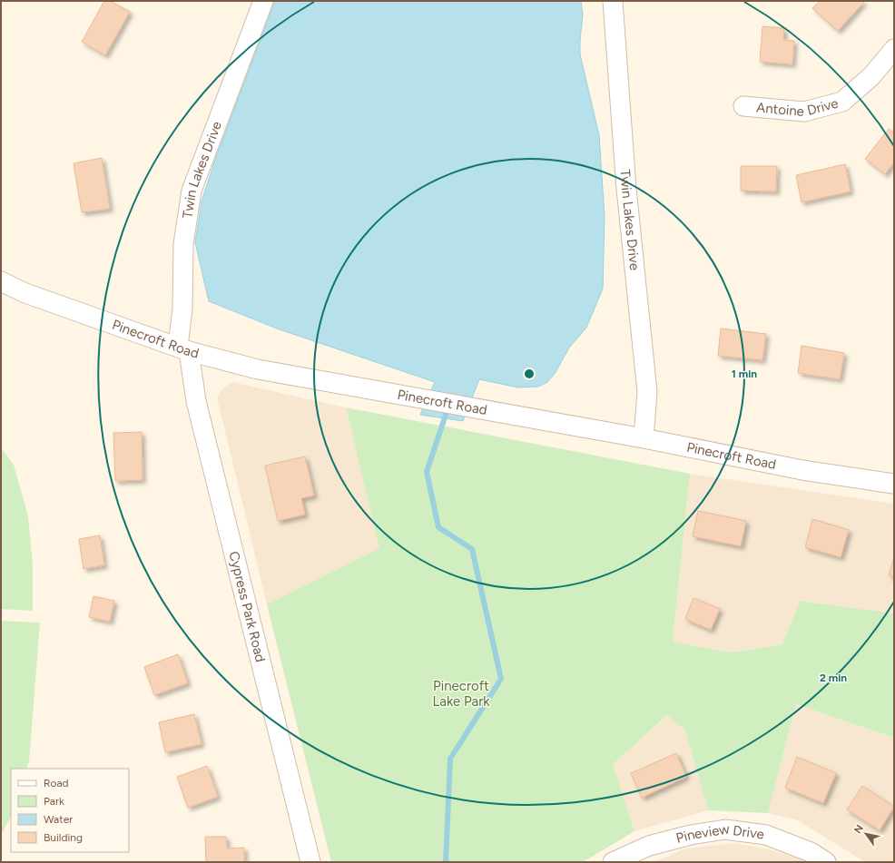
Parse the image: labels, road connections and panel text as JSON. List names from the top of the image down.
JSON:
{
  "streets": {
    "street": [
      "Antoine Drive",
      "Twin Lakes Drive",
      "Pinecroft Road",
      "Cypress Park Road",
      "Pineview Drive"
    ]
  },
  "crossings": [
    ["Twin Lakes Drive", "Pinecroft Road"],
    ["Twin Lakes Drive", "Cypress Park Road"],
    ["Pinecroft Road", "Cypress Park Road"]
  ],
  "parks": ["Pinecroft Lake Park"],
  "legend": [
    "Road",
    "Park",
    "Water",
    "Building"
  ],
  "north": "top left",
  "rings": ["1 min", "2 min"]
}
